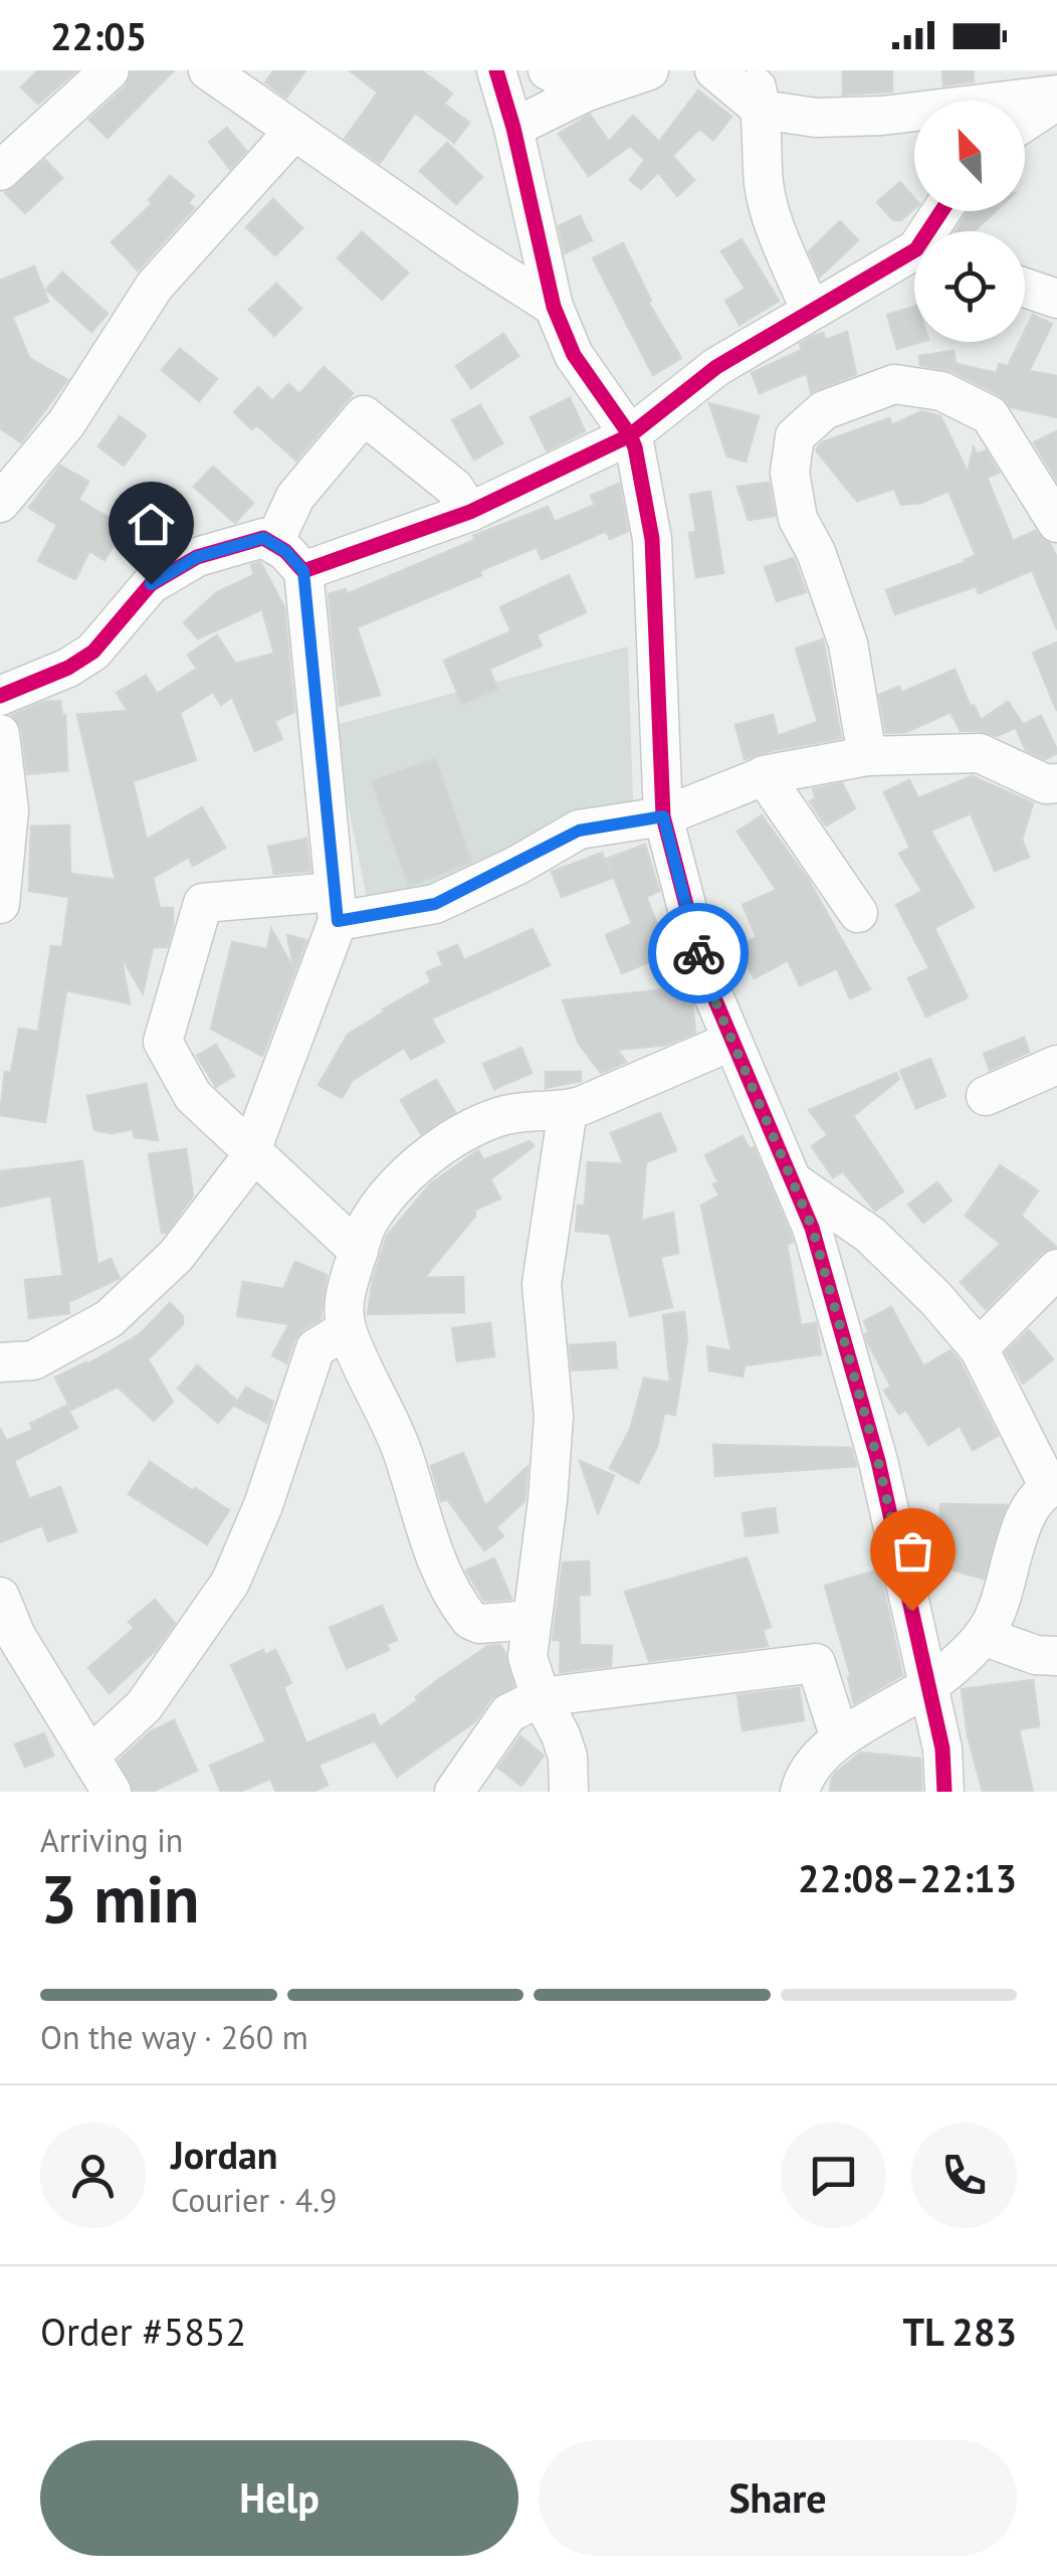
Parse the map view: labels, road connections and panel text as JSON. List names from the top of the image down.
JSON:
{
  "north": "top left",
  "page": {
    "status": "22:05",
    "heading": ["3 min", "Arriving in", "22:08–22:13"],
    "panel": [
      "Jordan",
      "Courier · 4.9",
      "Order #5852",
      "TL 283"
    ],
    "bar": "On the way · 260 m",
    "buttons": ["Help", "Share"]
  }
}
